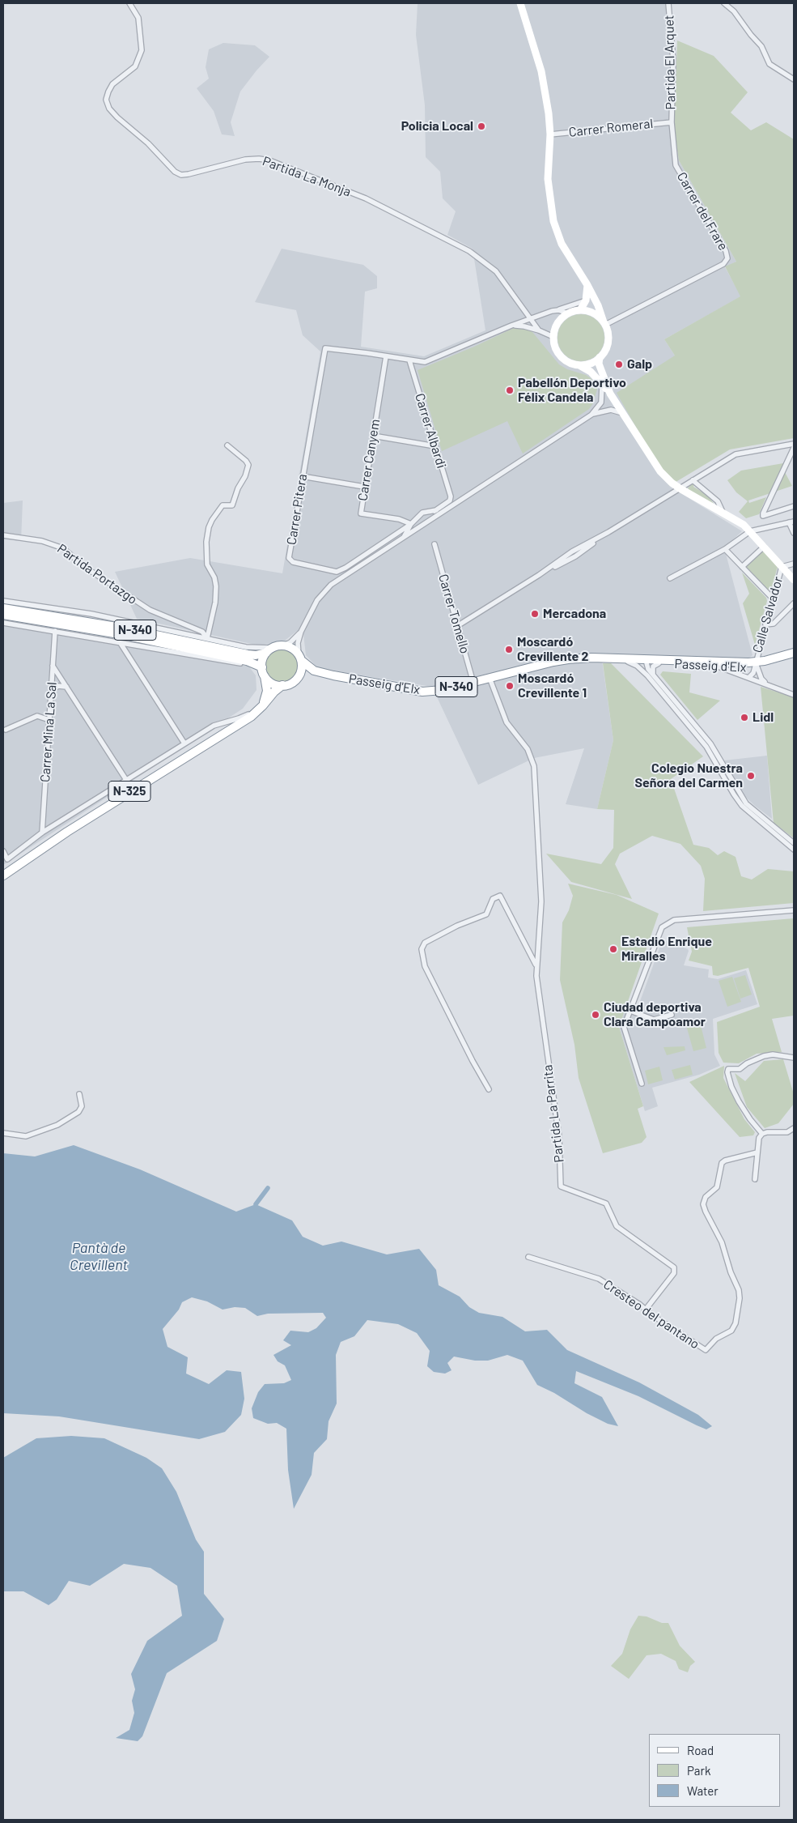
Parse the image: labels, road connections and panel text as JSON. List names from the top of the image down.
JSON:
{
  "streets": {
    "highway": ["N-340", "Passeig d'Elx", "N-325"],
    "street": [
      "Partida El Arquet",
      "Carrer Romeral",
      "Partida La Monja",
      "Carrer del Frare",
      "Carrer Albardi",
      "Carrer Canyem",
      "Carrer Pitera",
      "Partida Portazgo",
      "Carrer Tomello",
      "Calle Salvador",
      "Carrer Mina La Sal",
      "Partida La Parrita",
      "Cresteo del pantano"
    ]
  },
  "crossings": [
    ["Partida El Arquet", "Carrer Romeral"],
    ["Partida El Arquet", "Carrer del Frare"],
    ["Carrer Romeral", "Carrer del Frare"],
    ["Carrer Canyem", "Carrer Pitera"],
    ["Carrer Tomello", "Passeig d'Elx"],
    ["Calle Salvador", "Passeig d'Elx"],
    ["N-340", "Passeig d'Elx"],
    ["N-340", "N-325"],
    ["Passeig d'Elx", "Partida La Parrita"],
    ["Partida La Parrita", "Cresteo del pantano"]
  ],
  "water": ["Pantà de Crevillent"],
  "places": [
    "Policia Local",
    "Galp",
    "Pabellón Deportivo Félix Candela",
    "Mercadona",
    "Moscardó Crevillente 2",
    "Moscardó Crevillente 1",
    "Lidl",
    "Colegio Nuestra Señora del Carmen",
    "Estadio Enrique Miralles",
    "Ciudad deportiva Clara Campoamor"
  ],
  "legend": ["Road", "Park", "Water"]
}
